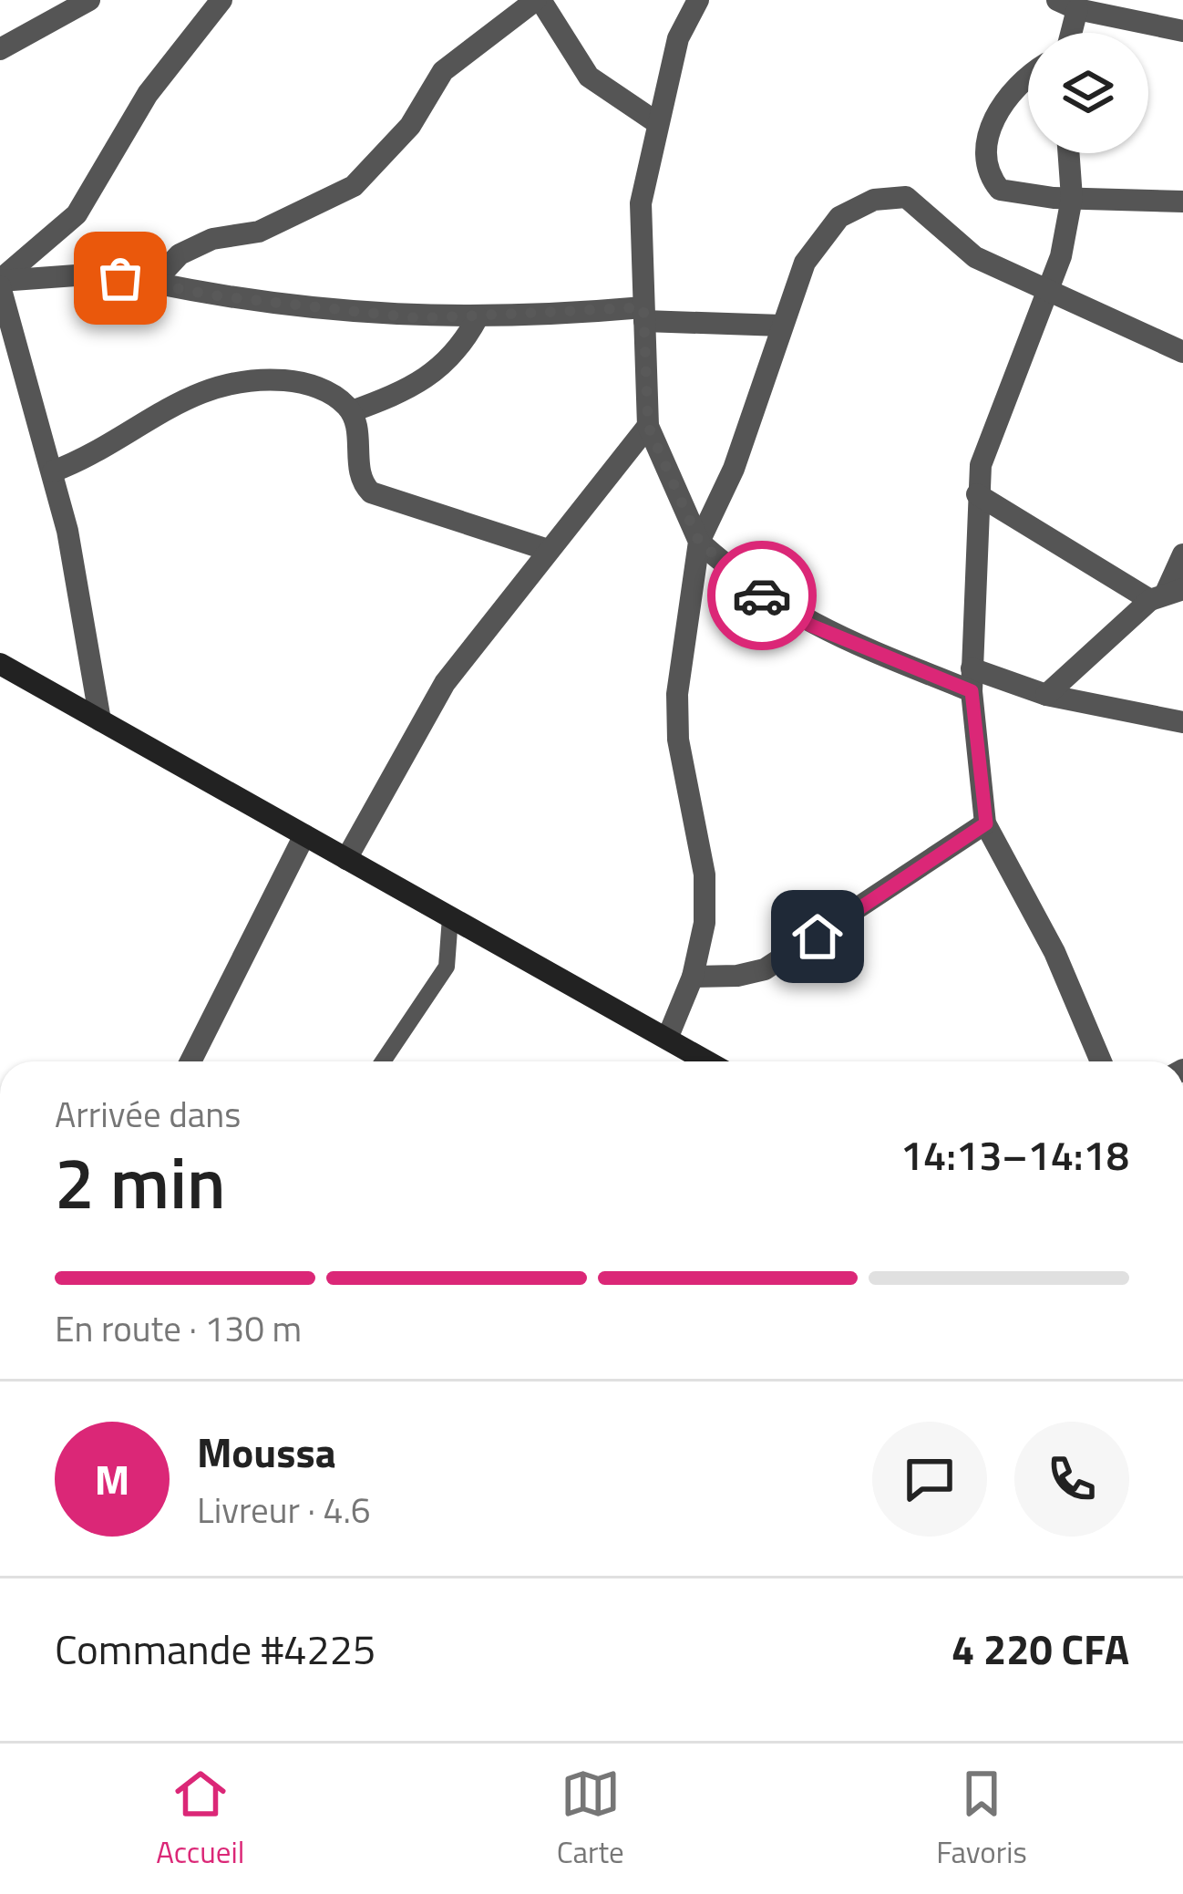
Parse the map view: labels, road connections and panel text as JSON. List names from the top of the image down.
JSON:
{
  "page": {
    "heading": ["2 min", "Arrivée dans", "14:13–14:18"],
    "panel": [
      "Moussa",
      "Livreur · 4.6",
      "Commande #4225",
      "4 220 CFA"
    ],
    "bar": "En route · 130 m",
    "round": "M",
    "tabs": ["Accueil", "Carte", "Favoris"]
  }
}
